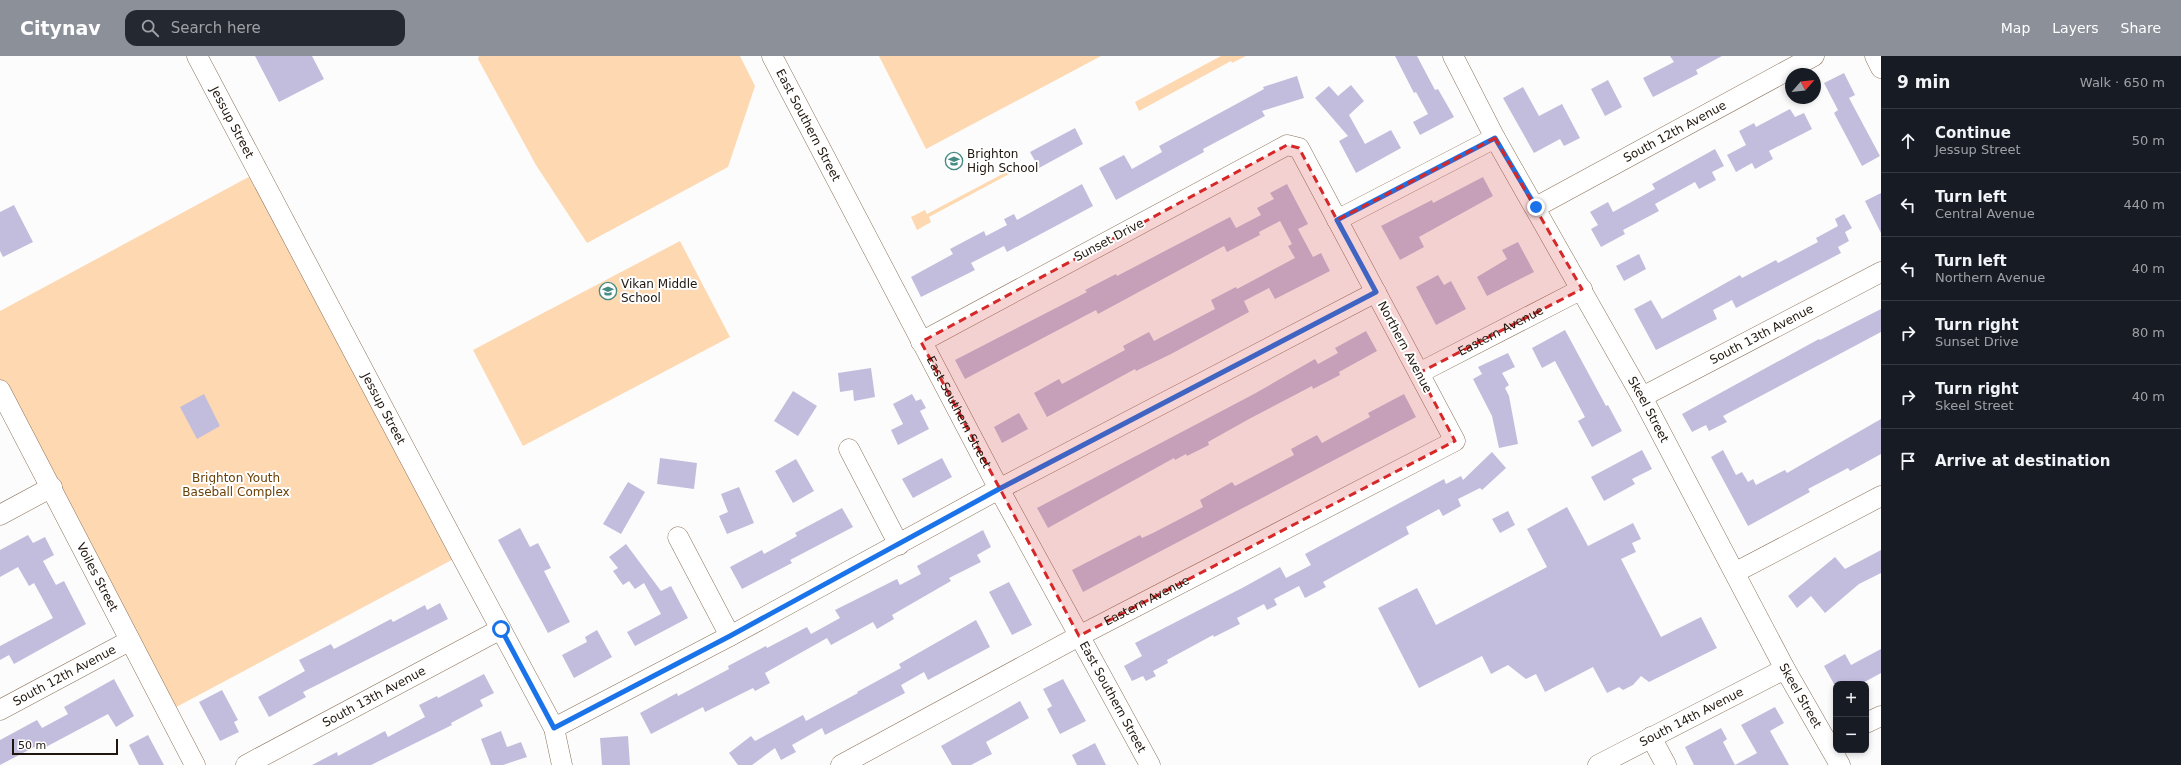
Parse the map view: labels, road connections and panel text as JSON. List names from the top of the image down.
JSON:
{
  "streets": {
    "street": [
      "Jessup Street",
      "East Southern Street",
      "South 12th Avenue",
      "Sunset Drive",
      "Eastern Avenue",
      "South 13th Avenue",
      "Northern Avenue",
      "Skeel Street",
      "Voiles Street",
      "South 14th Avenue"
    ]
  },
  "crossings": [
    ["Jessup Street", "South 13th Avenue"],
    ["East Southern Street", "Sunset Drive"],
    ["East Southern Street", "Eastern Avenue"],
    ["South 12th Avenue", "Skeel Street"],
    ["South 12th Avenue", "Voiles Street"],
    ["Sunset Drive", "Northern Avenue"],
    ["Eastern Avenue", "Northern Avenue"],
    ["Eastern Avenue", "Skeel Street"],
    ["South 13th Avenue", "Skeel Street"],
    ["Skeel Street", "South 14th Avenue"]
  ],
  "parks": ["Brighton Youth Baseball Complex"],
  "places": {
    "school or university": ["Brighton High School", "Vikan Middle School"]
  },
  "scale_bar": "50 m",
  "north": "top right",
  "page": {
    "header": "Citynav",
    "search": "Search here",
    "nav": ["Map", "Layers", "Share"],
    "heading": ["9 min", "Walk · 650 m"],
    "list": [
      ["Continue", "Jessup Street", "50 m"],
      ["Turn left", "Central Avenue", "440 m"],
      ["Turn left", "Northern Avenue", "40 m"],
      ["Turn right", "Sunset Drive", "80 m"],
      ["Turn right", "Skeel Street", "40 m"],
      "Arrive at destination"
    ],
    "map_buttons": ["+", "−"],
    "scale": "50 m"
  }
}
